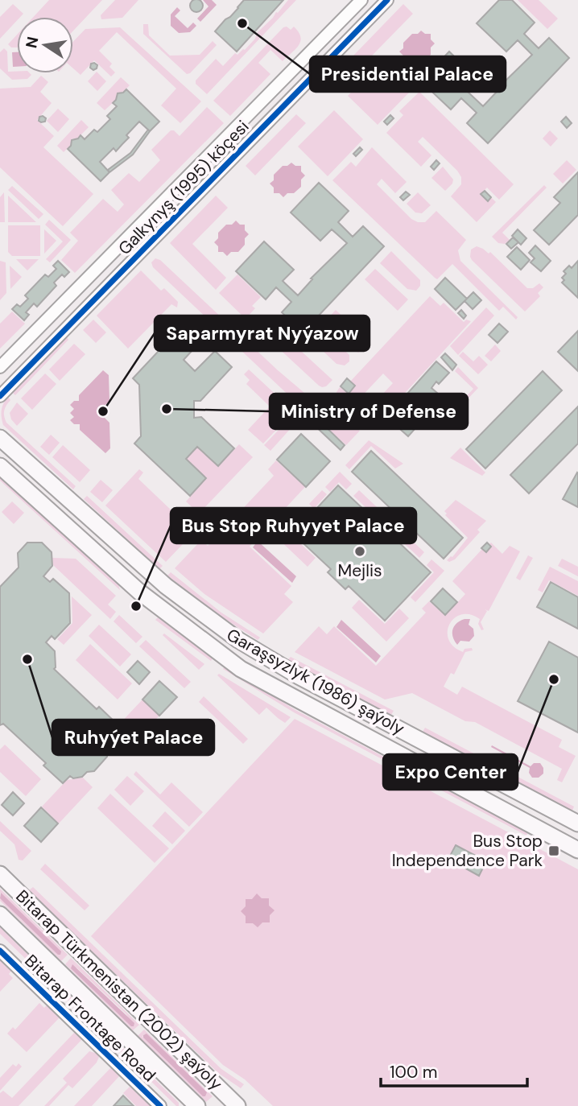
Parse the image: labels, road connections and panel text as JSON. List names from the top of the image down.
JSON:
{
  "streets": {
    "main road": ["Garaşsyzlyk (1986) şaýoly", "Bitarap Türkmenistan (2002) şaýoly"],
    "street": ["Galkynyş (1995) köçesi", "Bitarap Frontage Road"]
  },
  "places": {
    "other": [
      "Presidential Palace",
      "Ministry of Defense",
      "Saparmyrat Nyýazow",
      "Mejlis",
      "Bus Stop Ruhyyet Palace",
      "Ruhyýet Palace",
      "Expo Center"
    ],
    "transit": ["Bus Stop Independence Park"]
  },
  "scale_bar": "100 m",
  "north": "left"
}
